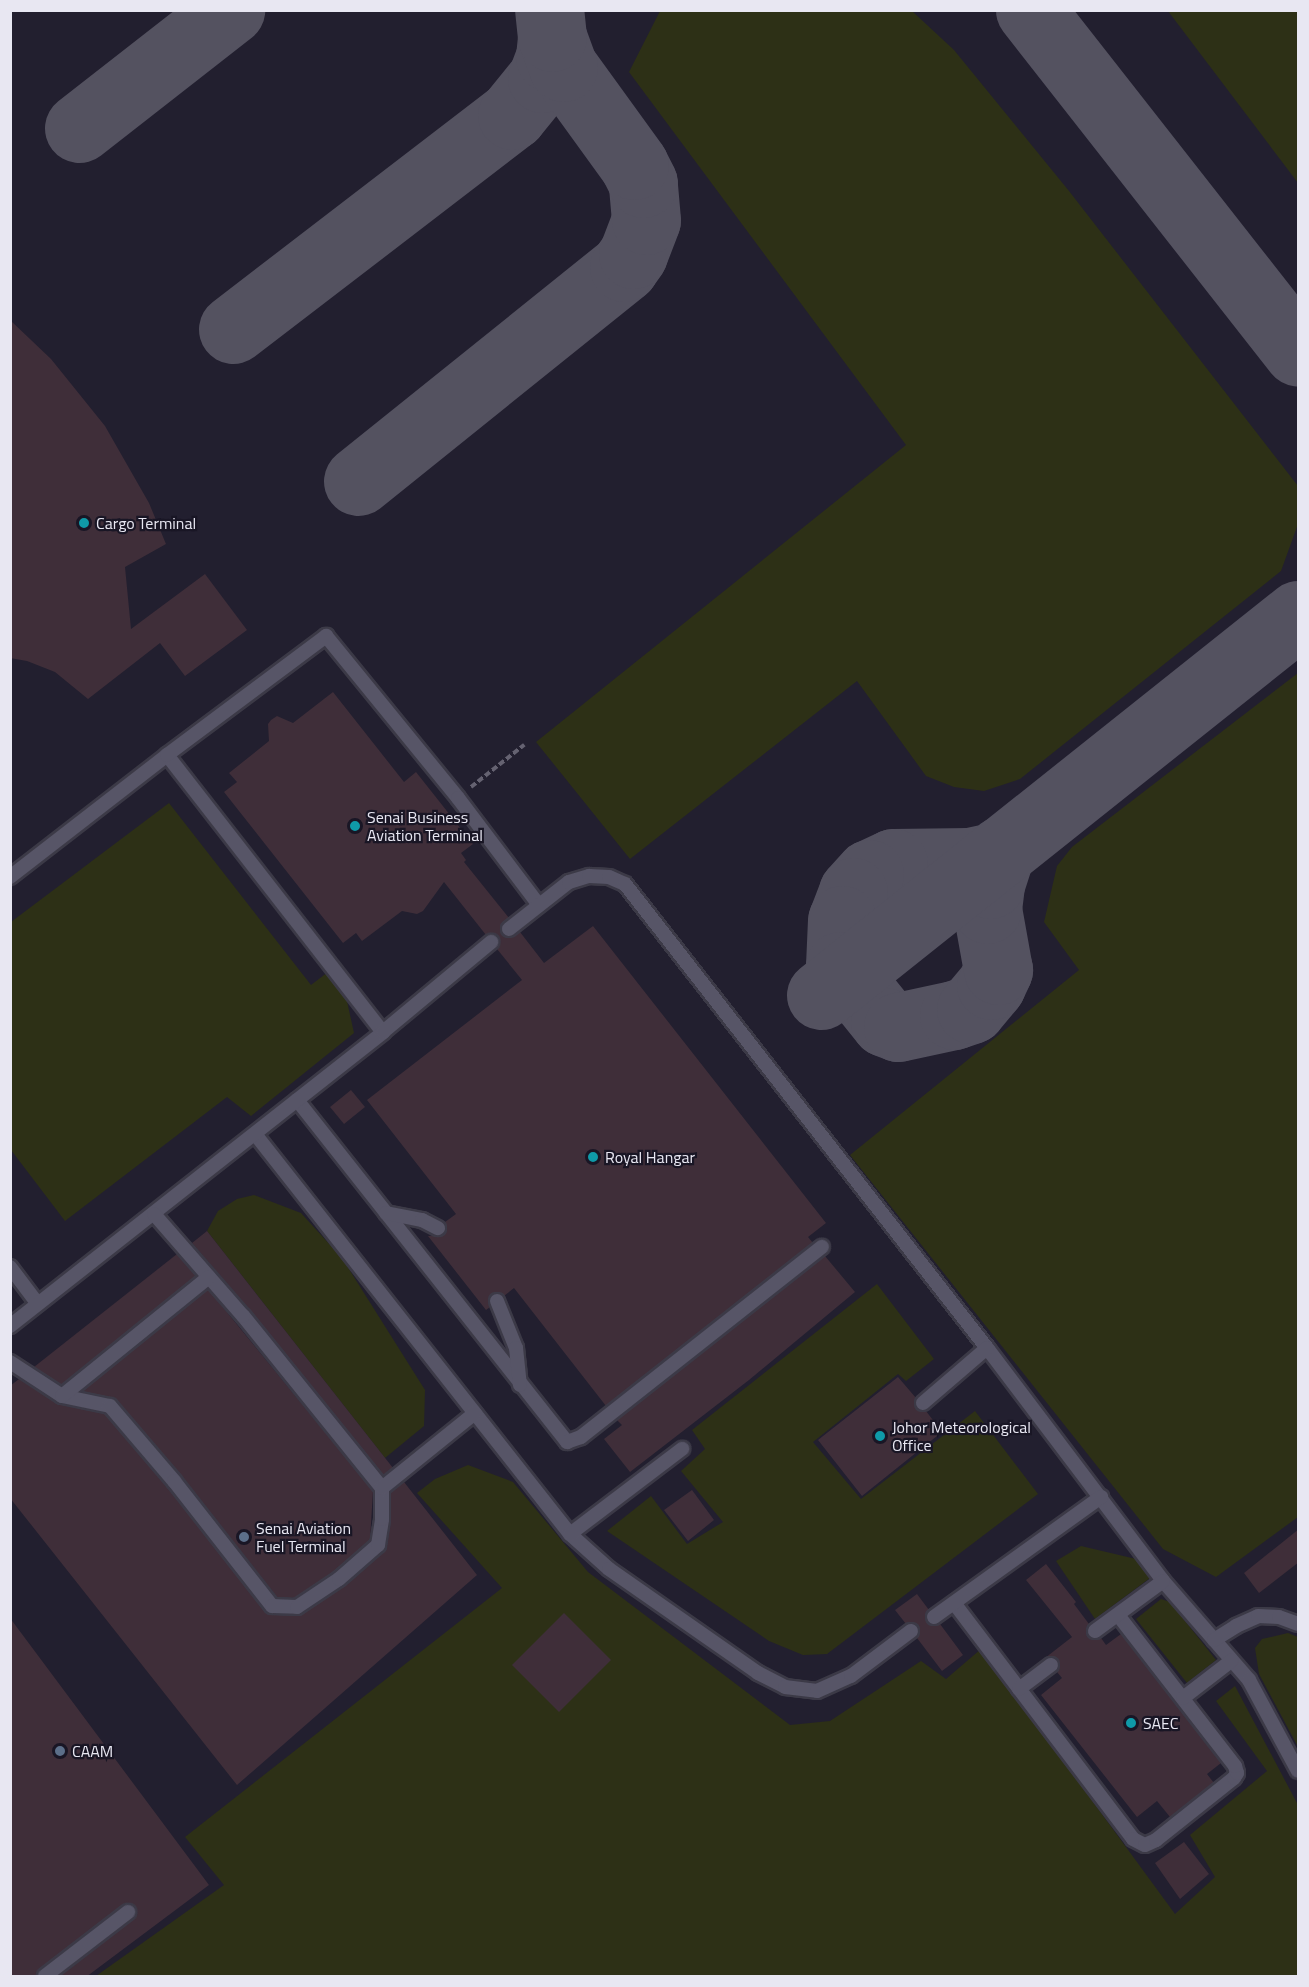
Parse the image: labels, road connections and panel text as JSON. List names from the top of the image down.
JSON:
{
  "places": [
    "Cargo Terminal",
    "Senai Business Aviation Terminal",
    "Royal Hangar",
    "Johor Meteorological Office",
    "Senai Aviation Fuel Terminal",
    "SAEC",
    "CAAM"
  ]
}
